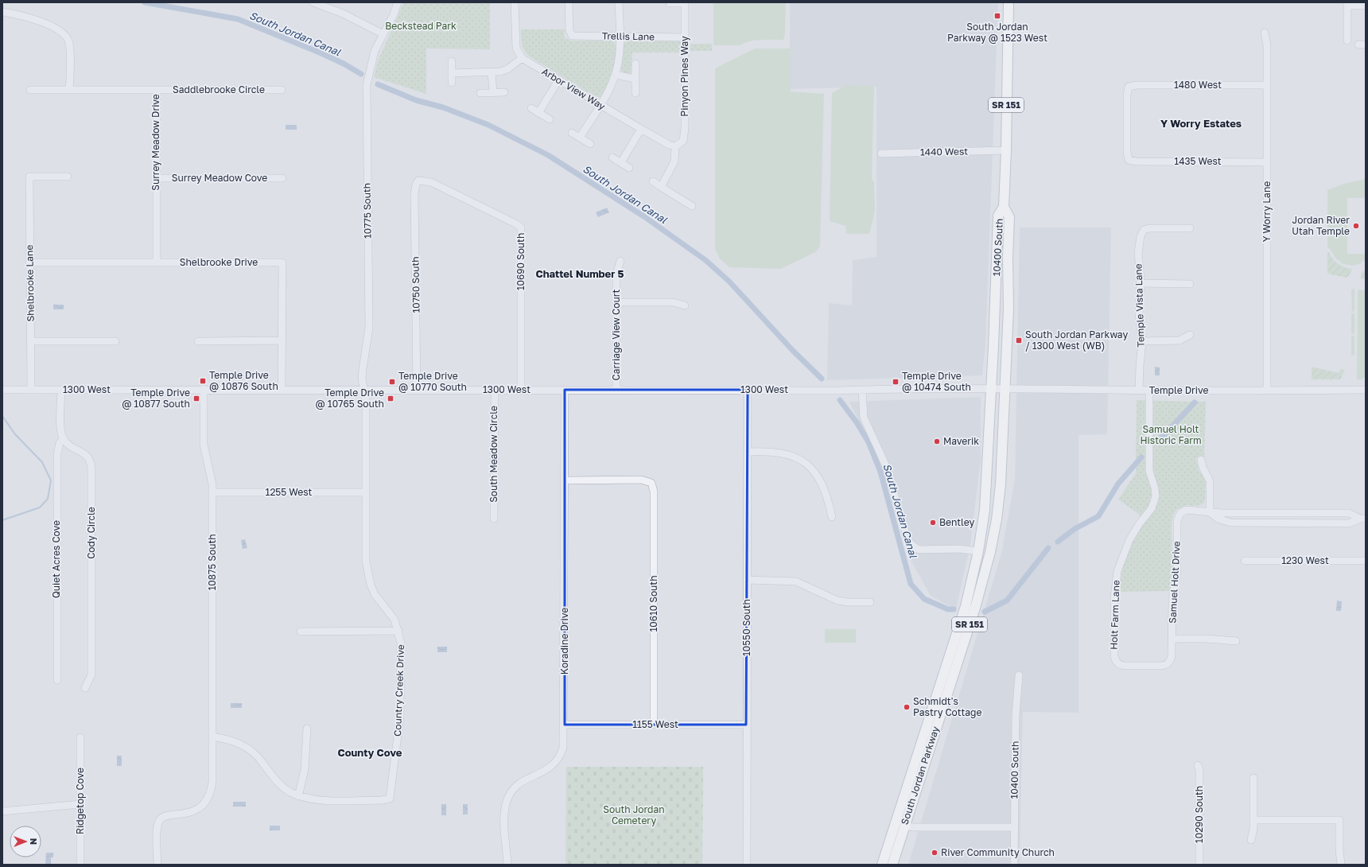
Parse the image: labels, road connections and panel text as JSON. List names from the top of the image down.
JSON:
{
  "streets": {
    "main road": ["SR 151", "10400 South", "South Jordan Parkway"],
    "street": [
      "Trellis Lane",
      "Pinyon Pines Way",
      "1480 West",
      "Arbor View Way",
      "Saddlebrooke Circle",
      "Surrey Meadow Drive",
      "1440 West",
      "1435 West",
      "Surrey Meadow Cove",
      "10775 South",
      "Y Worry Lane",
      "10690 South",
      "Shelbrooke Drive",
      "Shelbrooke Lane",
      "10750 South",
      "Temple Vista Lane",
      "Carriage View Court",
      "1300 West",
      "Temple Drive",
      "South Meadow Circle",
      "1255 West",
      "Cody Circle",
      "Quiet Acres Cove",
      "1230 West",
      "10875 South",
      "Samuel Holt Drive",
      "10610 South",
      "Holt Farm Lane",
      "10550 South",
      "Koradine Drive",
      "Country Creek Drive",
      "1155 West",
      "Ridgetop Cove",
      "10290 South"
    ]
  },
  "crossings": [
    ["Trellis Lane", "Pinyon Pines Way"],
    ["Pinyon Pines Way", "Arbor View Way"],
    ["1480 West", "1435 West"],
    ["1480 West", "Y Worry Lane"],
    ["Saddlebrooke Circle", "Surrey Meadow Drive"],
    ["SR 151", "1440 West"],
    ["SR 151", "10400 South"],
    ["Surrey Meadow Drive", "Surrey Meadow Cove"],
    ["Surrey Meadow Drive", "Shelbrooke Drive"],
    ["1435 West", "Y Worry Lane"],
    ["10775 South", "1300 West"],
    ["10775 South", "Country Creek Drive"],
    ["Y Worry Lane", "Temple Drive"],
    ["10400 South", "1300 West"],
    ["10400 South", "Temple Drive"],
    ["10400 South", "South Jordan Parkway"],
    ["10690 South", "10750 South"],
    ["10690 South", "1300 West"],
    ["Shelbrooke Drive", "Shelbrooke Lane"],
    ["Shelbrooke Drive", "1300 West"],
    ["Shelbrooke Lane", "1300 West"],
    ["10750 South", "1300 West"],
    ["Temple Vista Lane", "Temple Drive"],
    ["Carriage View Court", "1300 West"],
    ["1300 West", "Temple Drive"],
    ["1300 West", "South Meadow Circle"],
    ["1300 West", "10875 South"],
    ["1300 West", "10550 South"],
    ["1300 West", "Koradine Drive"],
    ["1300 West", "Country Creek Drive"],
    ["Temple Drive", "Holt Farm Lane"],
    ["1255 West", "10875 South"],
    ["1255 West", "Country Creek Drive"],
    ["Cody Circle", "Quiet Acres Cove"],
    ["10875 South", "Country Creek Drive"],
    ["Samuel Holt Drive", "Holt Farm Lane"],
    ["10610 South", "Koradine Drive"],
    ["10610 South", "1155 West"],
    ["10550 South", "1155 West"],
    ["Koradine Drive", "1155 West"]
  ],
  "districts": ["Y Worry Estates", "Chattel Number 5", "County Cove"],
  "water": ["South Jordan Canal"],
  "parks": ["Beckstead Park", "Samuel Holt Historic Farm", "South Jordan Cemetery"],
  "places": {
    "transit": [
      "South Jordan Parkway @ 1523 West",
      "South Jordan Parkway / 1300 West (WB)",
      "Temple Drive @ 10876 South",
      "Temple Drive @ 10770 South",
      "Temple Drive @ 10474 South",
      "Temple Drive @ 10877 South",
      "Temple Drive @ 10765 South"
    ],
    "other": [
      "Jordan River Utah Temple",
      "Maverik",
      "Bentley",
      "Schmidt's Pastry Cottage",
      "River Community Church"
    ]
  },
  "north": "right"
}
